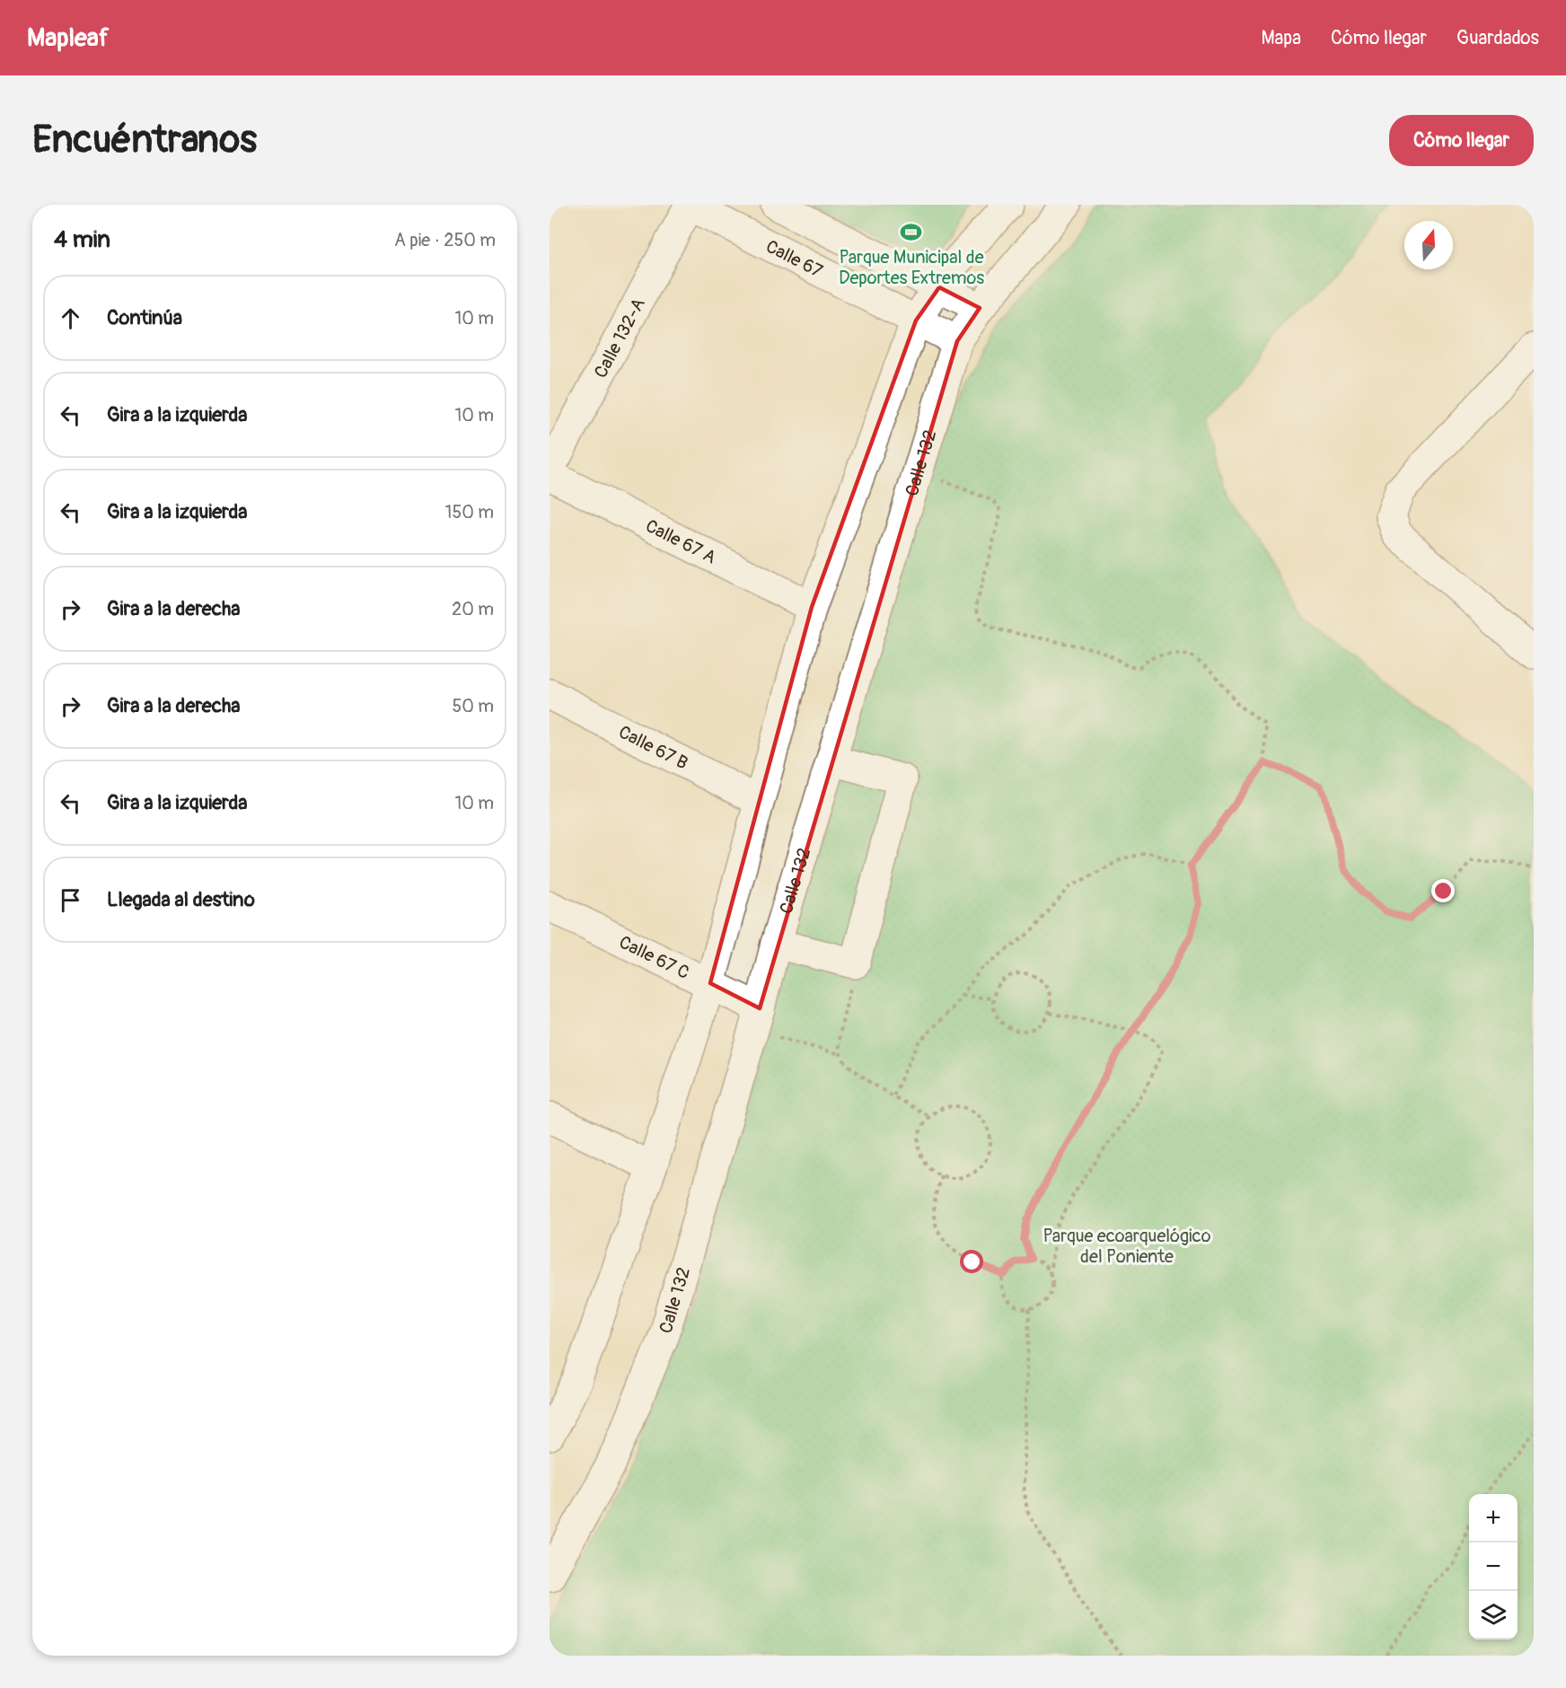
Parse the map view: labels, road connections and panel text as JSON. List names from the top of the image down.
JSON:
{
  "streets": {
    "street": [
      "Calle 67",
      "Calle 132-A",
      "Calle 132",
      "Calle 67 A",
      "Calle 67 B",
      "Calle 67 C"
    ]
  },
  "crossings": [
    ["Calle 67", "Calle 132-A"],
    ["Calle 67", "Calle 132"],
    ["Calle 132", "Calle 67 C"]
  ],
  "parks": ["Parque ecoarquelógico del Poniente"],
  "places": {
    "sports": ["Parque Municipal de Deportes Extremos"]
  },
  "north": "top",
  "page": {
    "header": "Mapleaf",
    "nav": ["Mapa", "Cómo llegar", "Guardados"],
    "buttons": "Cómo llegar",
    "title": "Encuéntranos",
    "heading": ["4 min", "A pie · 250 m"],
    "list": [
      ["Continúa", "10 m"],
      ["Gira a la izquierda", "10 m"],
      ["Gira a la izquierda", "150 m"],
      ["Gira a la derecha", "20 m"],
      ["Gira a la derecha", "50 m"],
      ["Gira a la izquierda", "10 m"],
      "Llegada al destino"
    ],
    "map_buttons": ["+", "−"]
  }
}
